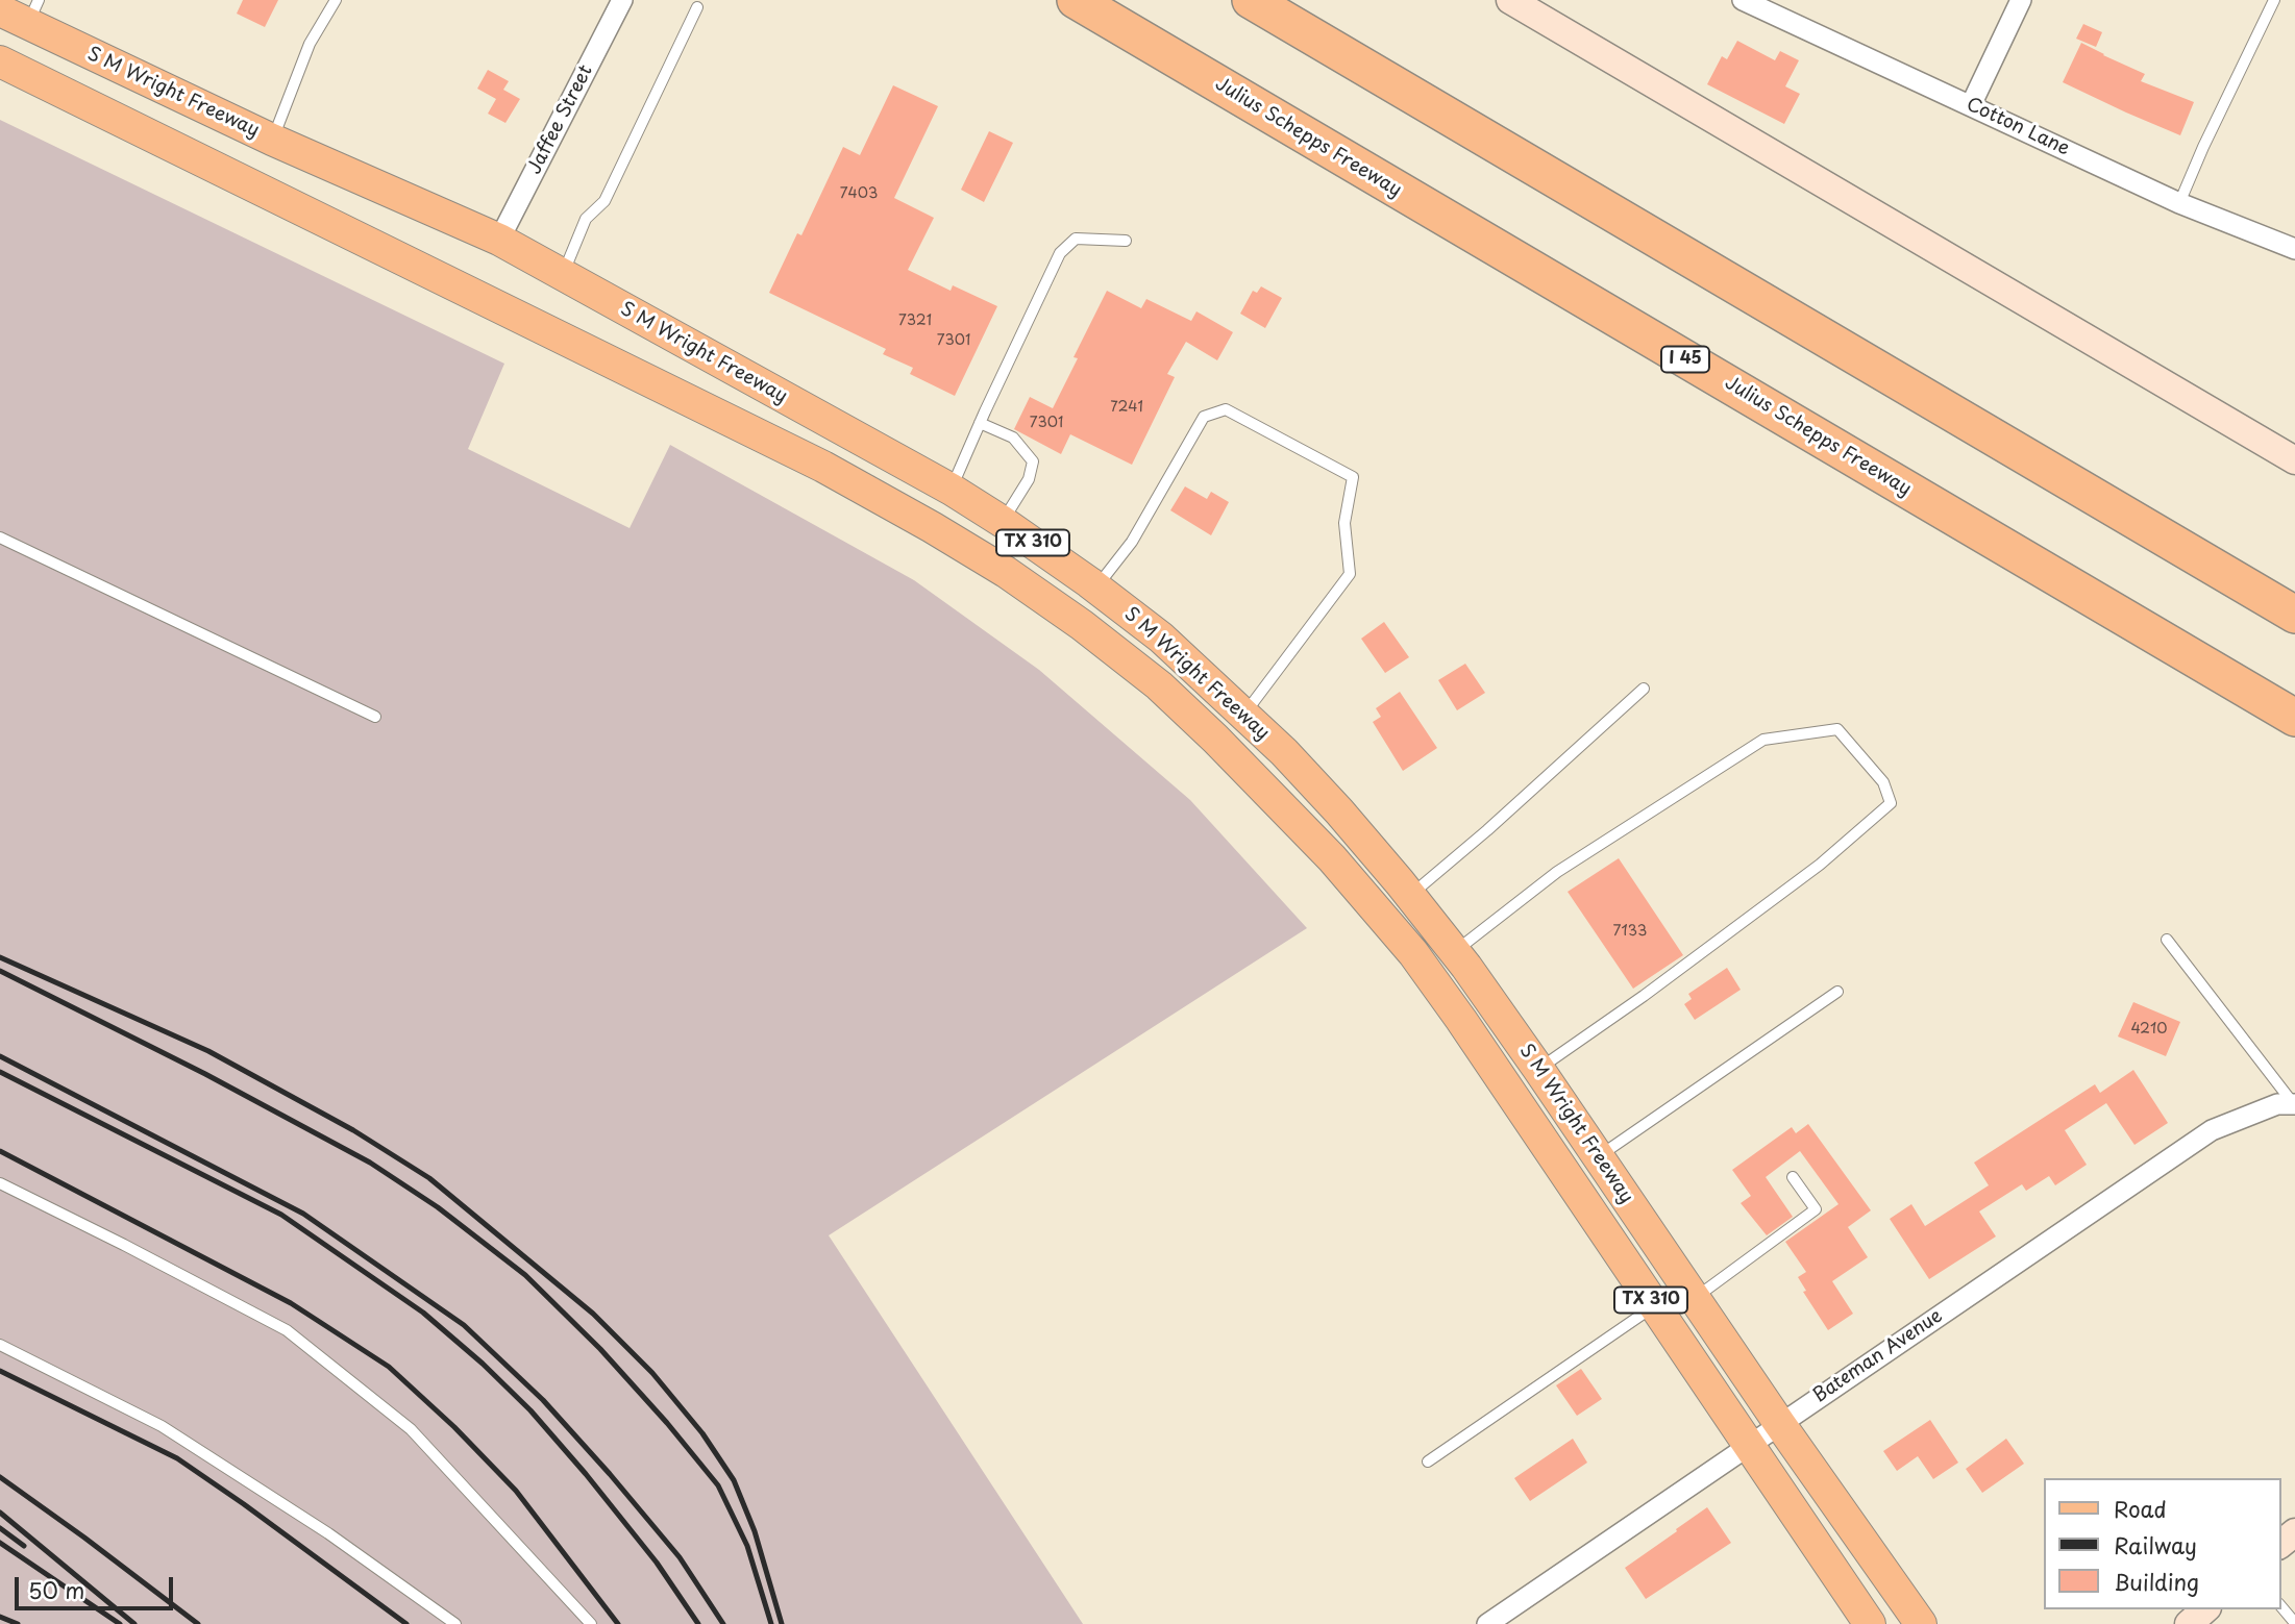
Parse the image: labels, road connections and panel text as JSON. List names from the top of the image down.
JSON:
{
  "streets": {
    "highway": ["Julius Schepps Freeway", "I 45"],
    "main road": ["S M Wright Freeway", "TX 310"],
    "street": ["Jaffee Street", "Cotton Lane", "Bateman Avenue"]
  },
  "crossings": [
    ["S M Wright Freeway", "Jaffee Street"],
    ["S M Wright Freeway", "Bateman Avenue"]
  ],
  "house_numbers": [
    "7403",
    "7321",
    "7301",
    "7241",
    "7301",
    "7133",
    "4210"
  ],
  "legend": ["Road", "Railway", "Building"],
  "scale_bar": "50 m"
}
